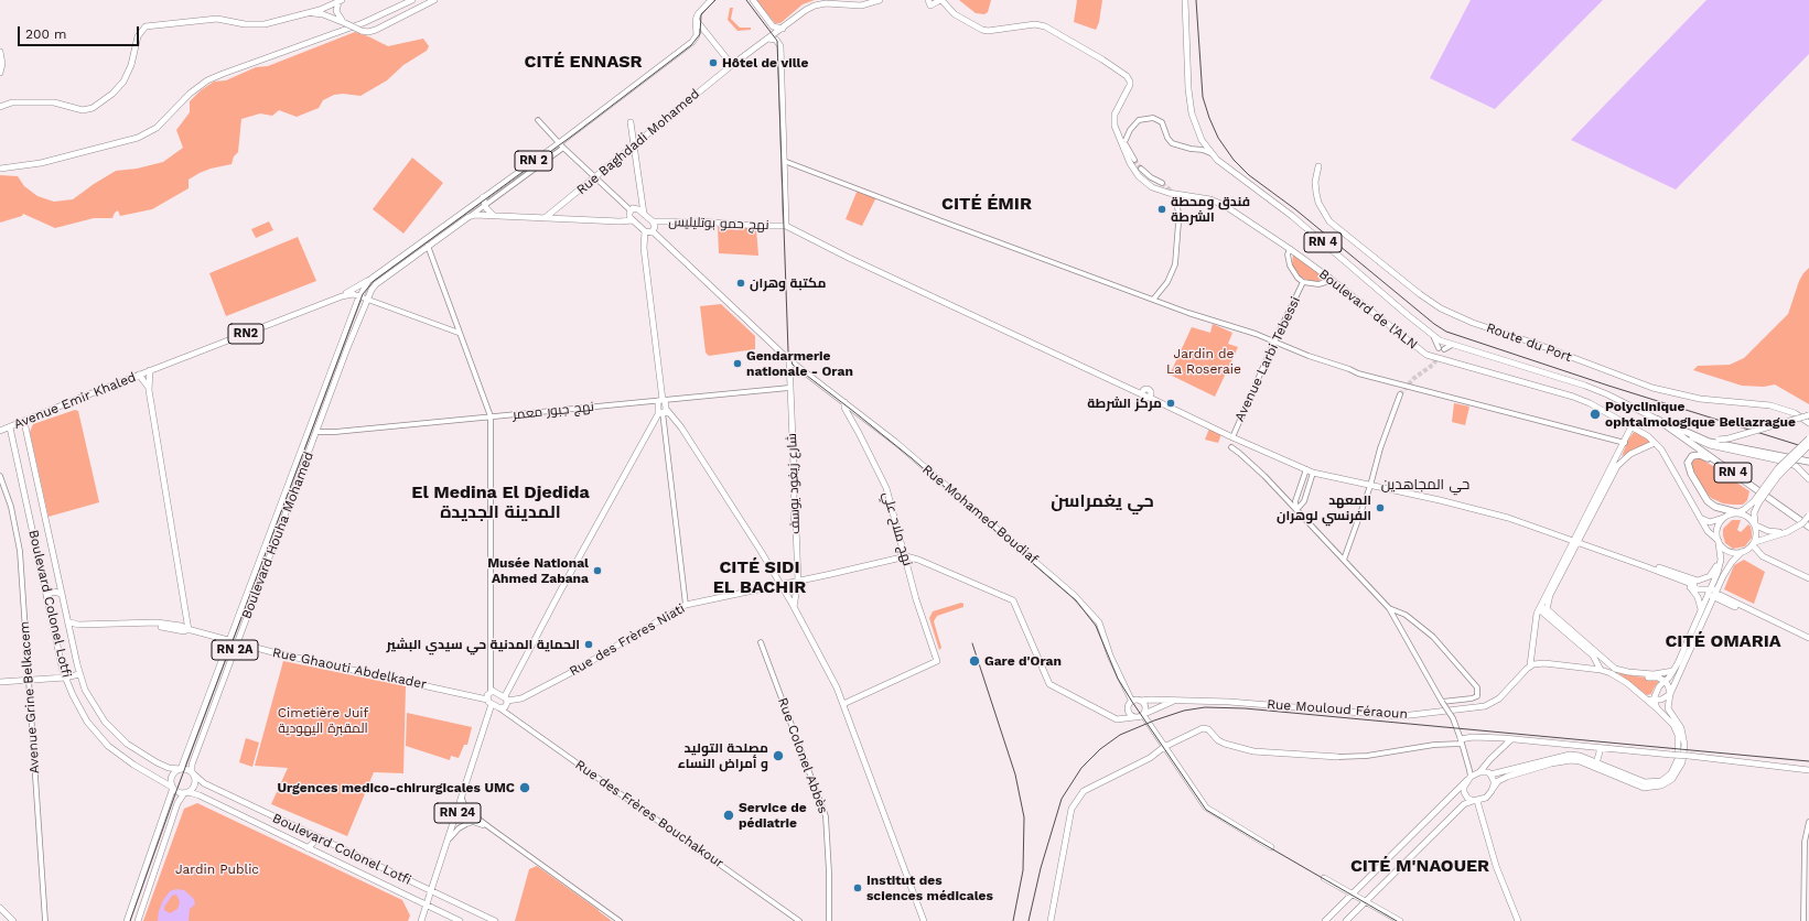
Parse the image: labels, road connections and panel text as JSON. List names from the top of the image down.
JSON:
{
  "streets": {
    "highway": ["RN 4"],
    "main road": [
      "Rue Baghdadi Mohamed",
      "RN 2",
      "نهج حمو بوتليليس",
      "Boulevard de l'ALN",
      "RN2",
      "Route du Port",
      "Avenue Emir Khaled",
      "شارع زيغود يوسف",
      "Rue Mohamed Boudiaf",
      "نهج ملاح علي",
      "Boulevard Houha Mohamed",
      "Boulevard Colonel Lotfi",
      "Rue des Frères Niati",
      "RN 2A",
      "Rue Ghaouti Abdelkader",
      "Rue Mouloud Féraoun",
      "RN 24"
    ],
    "street": [
      "Avenue Larbi Tebessi",
      "نهج جبور معمر",
      "Avenue Grine Belkacem",
      "Rue Colonel Abbès",
      "Rue des Frères Bouchakour"
    ]
  },
  "crossings": [
    ["RN 2", "RN2"],
    ["RN 2", "Boulevard Houha Mohamed"],
    ["RN2", "Avenue Emir Khaled"],
    ["RN2", "Boulevard Houha Mohamed"],
    ["Avenue Emir Khaled", "Boulevard Colonel Lotfi"],
    ["نهج جبور معمر", "شارع زيغود يوسف"],
    ["نهج جبور معمر", "Boulevard Houha Mohamed"],
    ["شارع زيغود يوسف", "Rue Mohamed Boudiaf"],
    ["شارع زيغود يوسف", "Rue des Frères Niati"],
    ["Rue Mohamed Boudiaf", "نهج ملاح علي"],
    ["Rue Mohamed Boudiaf", "Rue Mouloud Féraoun"],
    ["نهج ملاح علي", "Rue des Frères Niati"],
    ["Boulevard Houha Mohamed", "Boulevard Colonel Lotfi"],
    ["Boulevard Houha Mohamed", "Rue Ghaouti Abdelkader"],
    ["Boulevard Colonel Lotfi", "Rue Ghaouti Abdelkader"],
    ["Boulevard Colonel Lotfi", "RN 24"]
  ],
  "districts": [
    "CITÉ ENNASR",
    "CITÉ ÉMIR",
    "حي المجاهدين",
    "El Medina El Djedida المدينة الجديدة",
    "حي يغمراسن",
    "CITÉ SIDI EL BACHIR",
    "CITÉ OMARIA",
    "CITÉ M'NAOUER"
  ],
  "parks": ["Jardin de La Roseraie", "Cimetière Juif المقبرة اليهودية", "Jardin Public"],
  "places": [
    "Hôtel de ville",
    "فندق ومحطة الشرطة",
    "مكتبة وهران",
    "Gendarmerie nationale - Oran",
    "مركز الشرطة",
    "Polyclinique ophtalmologique Bellazrague",
    "المعهد الفرنسي لوهران",
    "Musée National Ahmed Zabana",
    "الحماية المدنية حي سيدي البشير",
    "Gare d'Oran",
    "مصلحة التوليد و أمراض النساء",
    "Urgences medico-chirurgicales UMC",
    "Service de pédiatrie",
    "Institut des sciences médicales"
  ],
  "scale_bar": "200 m"
}
